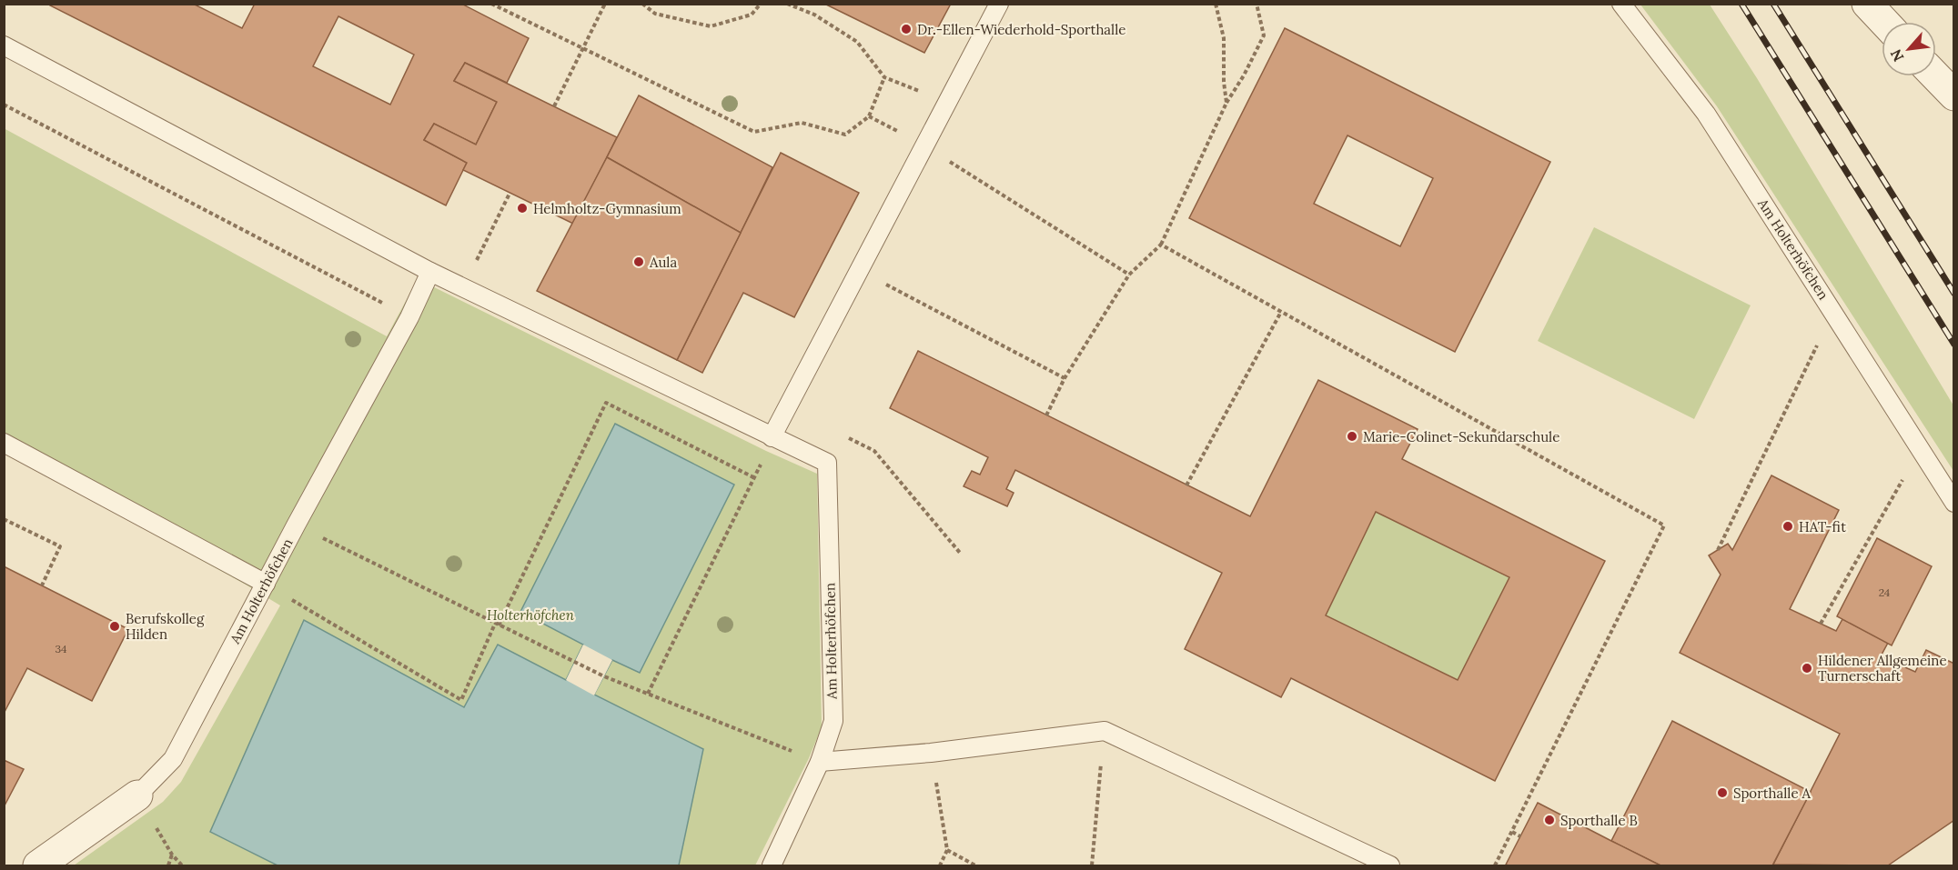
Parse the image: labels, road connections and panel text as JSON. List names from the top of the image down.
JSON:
{
  "streets": {
    "street": ["Am Holterhöfchen"]
  },
  "parks": ["Holterhöfchen"],
  "places": [
    "Dr.-Ellen-Wiederhold-Sporthalle",
    "Helmholtz-Gymnasium",
    "Aula",
    "Marie-Colinet-Sekundarschule",
    "HAT-fit",
    "Berufskolleg Hilden",
    "Hildener Allgemeine Turnerschaft",
    "Sporthalle A",
    "Sporthalle B"
  ],
  "house_numbers": ["24", "34"],
  "north": "bottom left"
}
